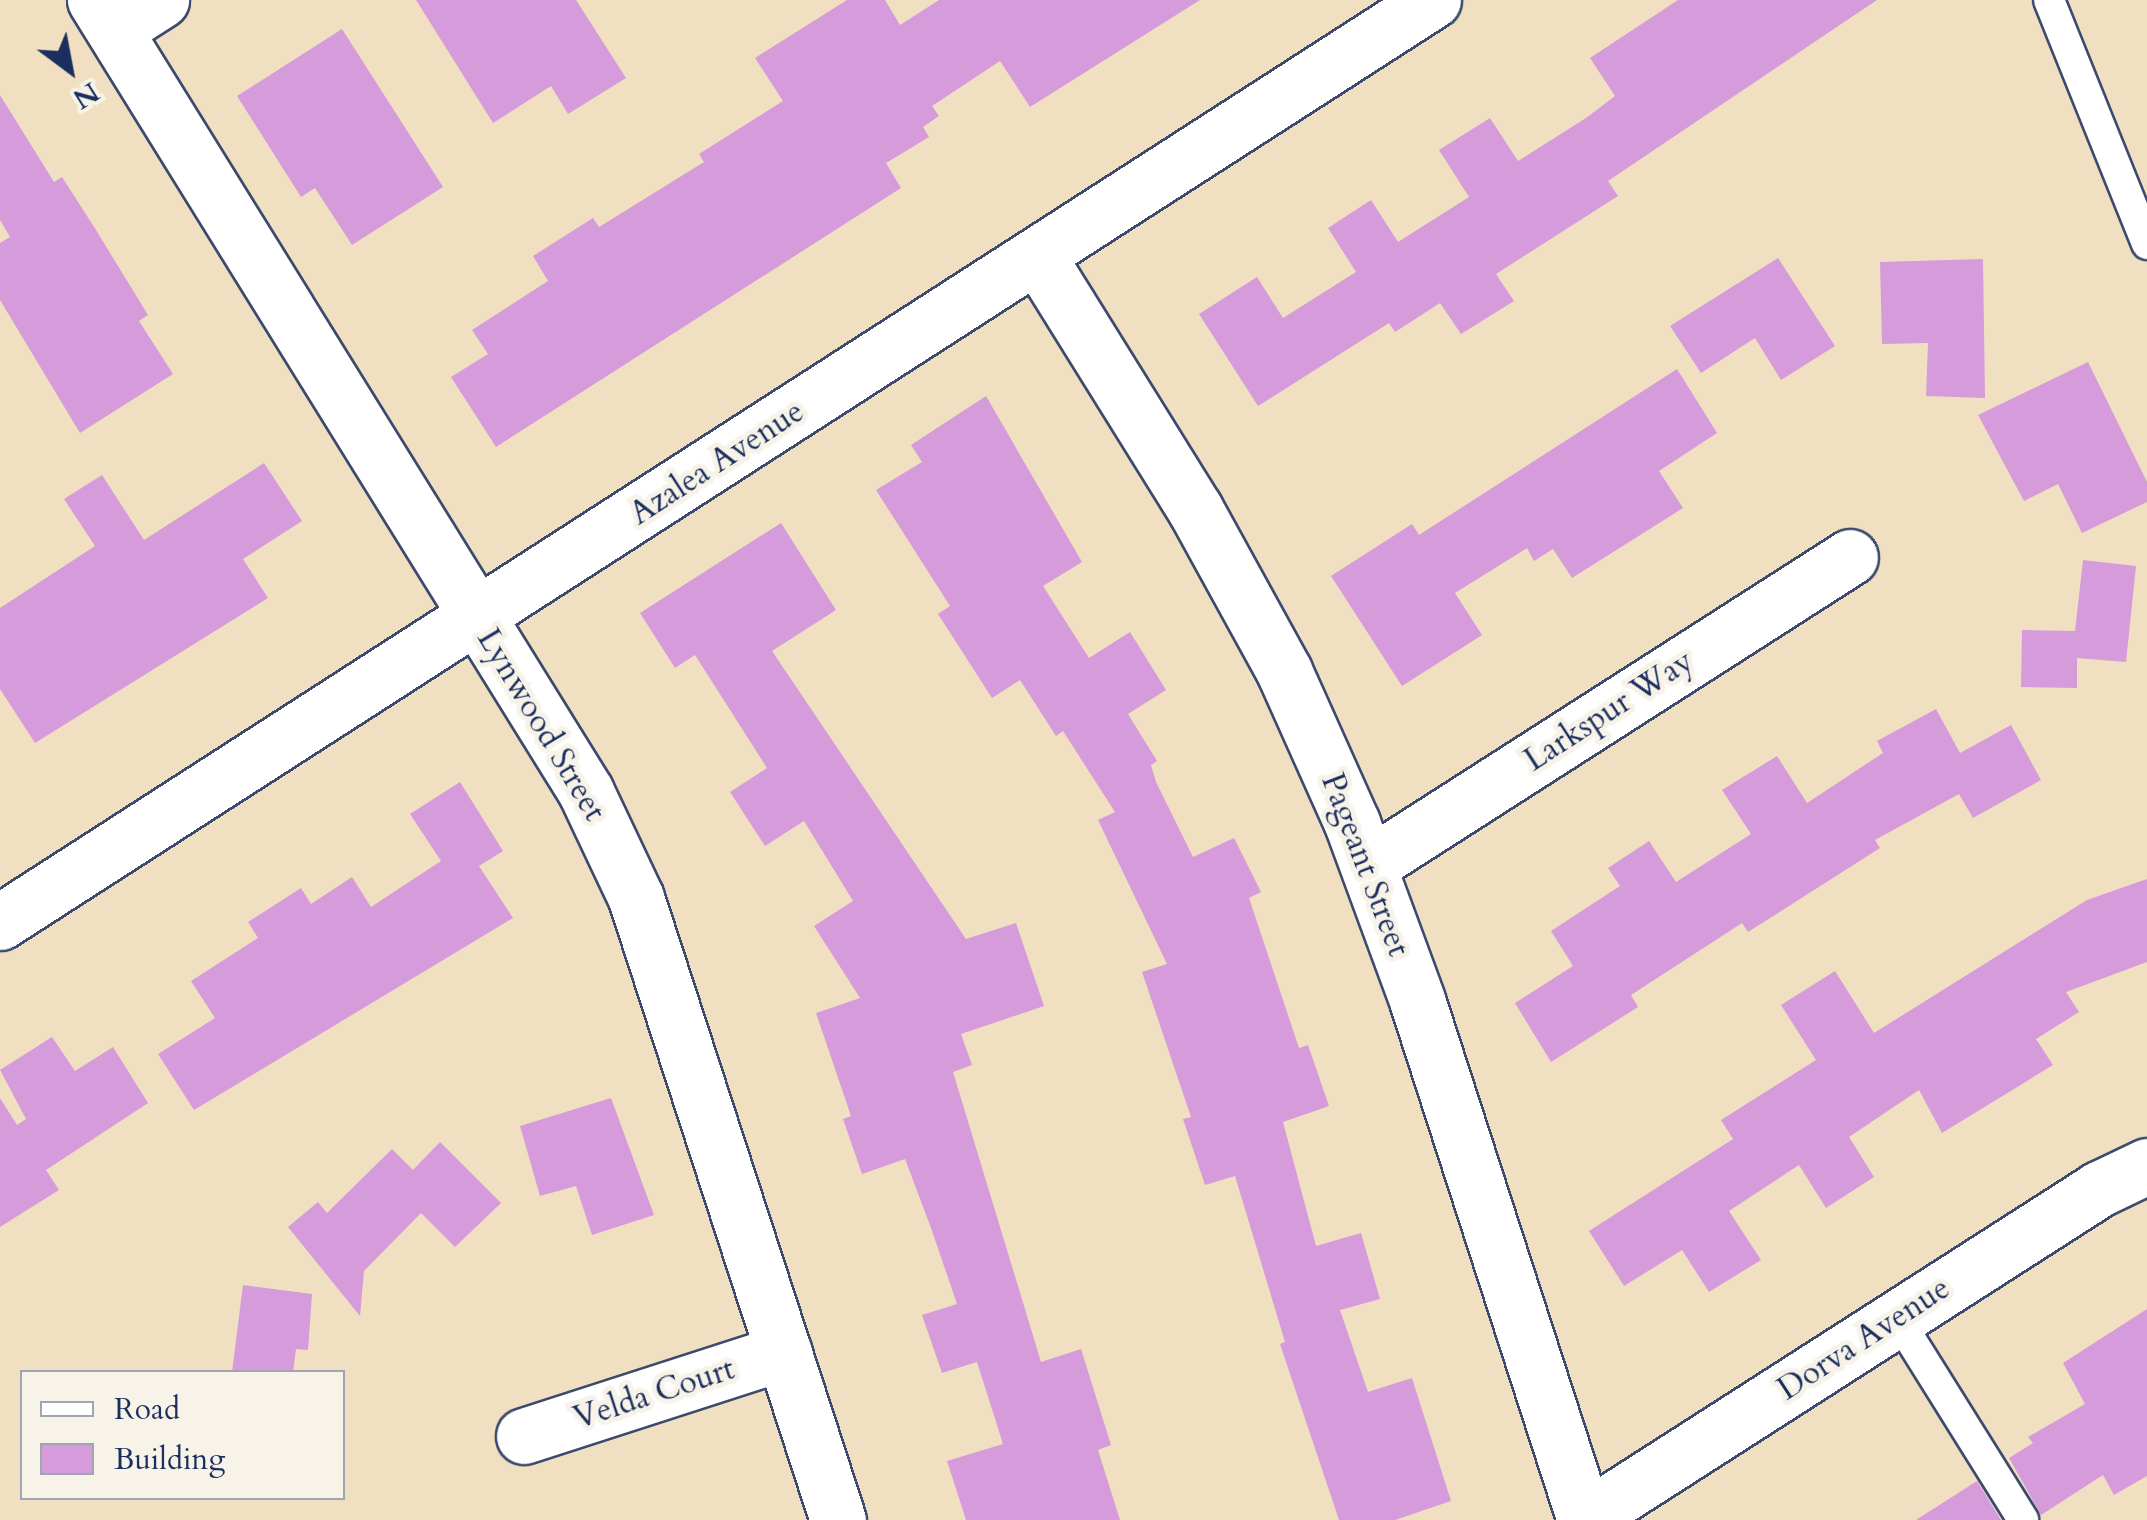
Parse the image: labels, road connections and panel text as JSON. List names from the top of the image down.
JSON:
{
  "streets": {
    "street": [
      "Azalea Avenue",
      "Larkspur Way",
      "Lynwood Street",
      "Pageant Street",
      "Dorva Avenue",
      "Velda Court"
    ]
  },
  "crossings": [
    ["Azalea Avenue", "Lynwood Street"],
    ["Azalea Avenue", "Pageant Street"],
    ["Larkspur Way", "Pageant Street"],
    ["Lynwood Street", "Velda Court"],
    ["Pageant Street", "Dorva Avenue"]
  ],
  "legend": ["Road", "Building"],
  "north": "bottom right"
}
